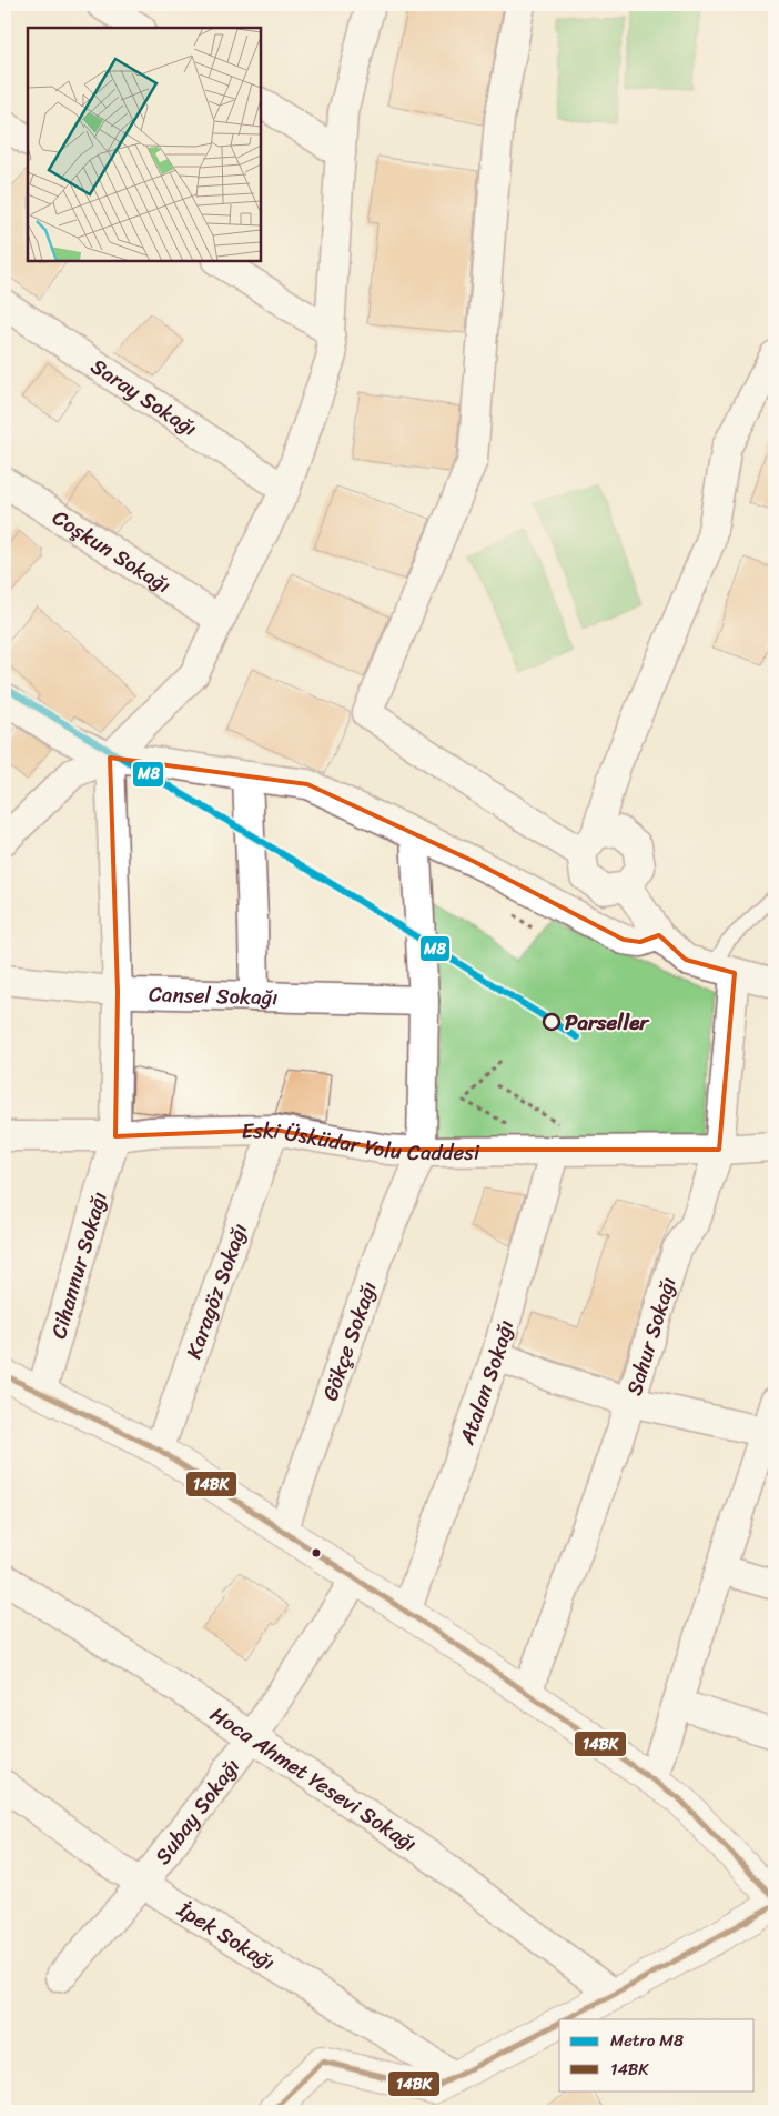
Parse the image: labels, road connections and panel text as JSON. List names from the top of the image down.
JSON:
{
  "streets": {
    "street": [
      "Saray Sokağı",
      "Coşkun Sokağı",
      "Cansel Sokağı",
      "Eski Üsküdar Yolu Caddesi",
      "Cihannur Sokağı",
      "Karagöz Sokağı",
      "Sahur Sokağı",
      "Gökçe Sokağı",
      "Atalan Sokağı",
      "Hoca Ahmet Yesevi Sokağı",
      "Subay Sokağı",
      "İpek Sokağı"
    ]
  },
  "crossings": [
    ["Cansel Sokağı", "Cihannur Sokağı"],
    ["Eski Üsküdar Yolu Caddesi", "Cihannur Sokağı"],
    ["Eski Üsküdar Yolu Caddesi", "Karagöz Sokağı"],
    ["Eski Üsküdar Yolu Caddesi", "Sahur Sokağı"],
    ["Eski Üsküdar Yolu Caddesi", "Gökçe Sokağı"],
    ["Eski Üsküdar Yolu Caddesi", "Atalan Sokağı"],
    ["Hoca Ahmet Yesevi Sokağı", "Subay Sokağı"],
    ["Subay Sokağı", "İpek Sokağı"]
  ],
  "places": ["Parseller"],
  "lines": ["metro line M8", "transit line 14BK"],
  "legend": ["Metro M8", "14BK"]
}
